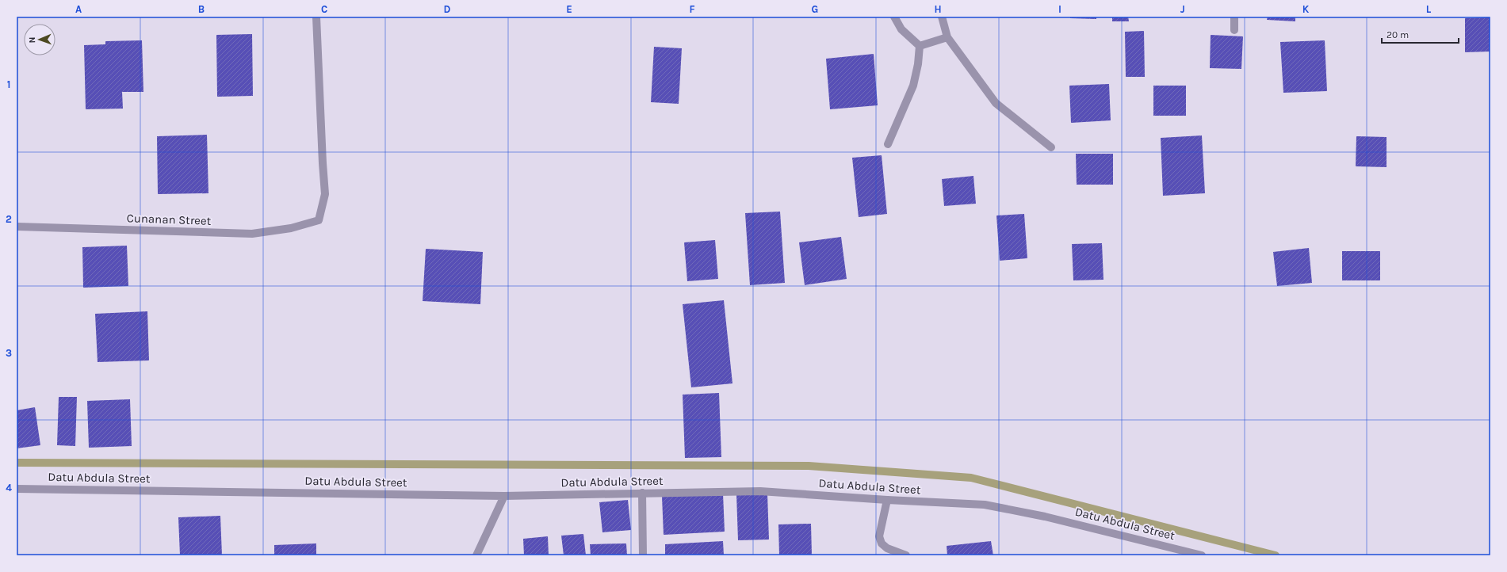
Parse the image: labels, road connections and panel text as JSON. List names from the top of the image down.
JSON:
{
  "streets": {
    "street": ["Cunanan Street", "Datu Abdula Street"]
  },
  "scale_bar": "20 m",
  "north": "left",
  "grid": {
    "columns": [
      "A",
      "B",
      "C",
      "D",
      "E",
      "F",
      "G",
      "H",
      "I",
      "J",
      "K",
      "L"
    ],
    "rows": [
      "1",
      "2",
      "3",
      "4"
    ]
  }
}
